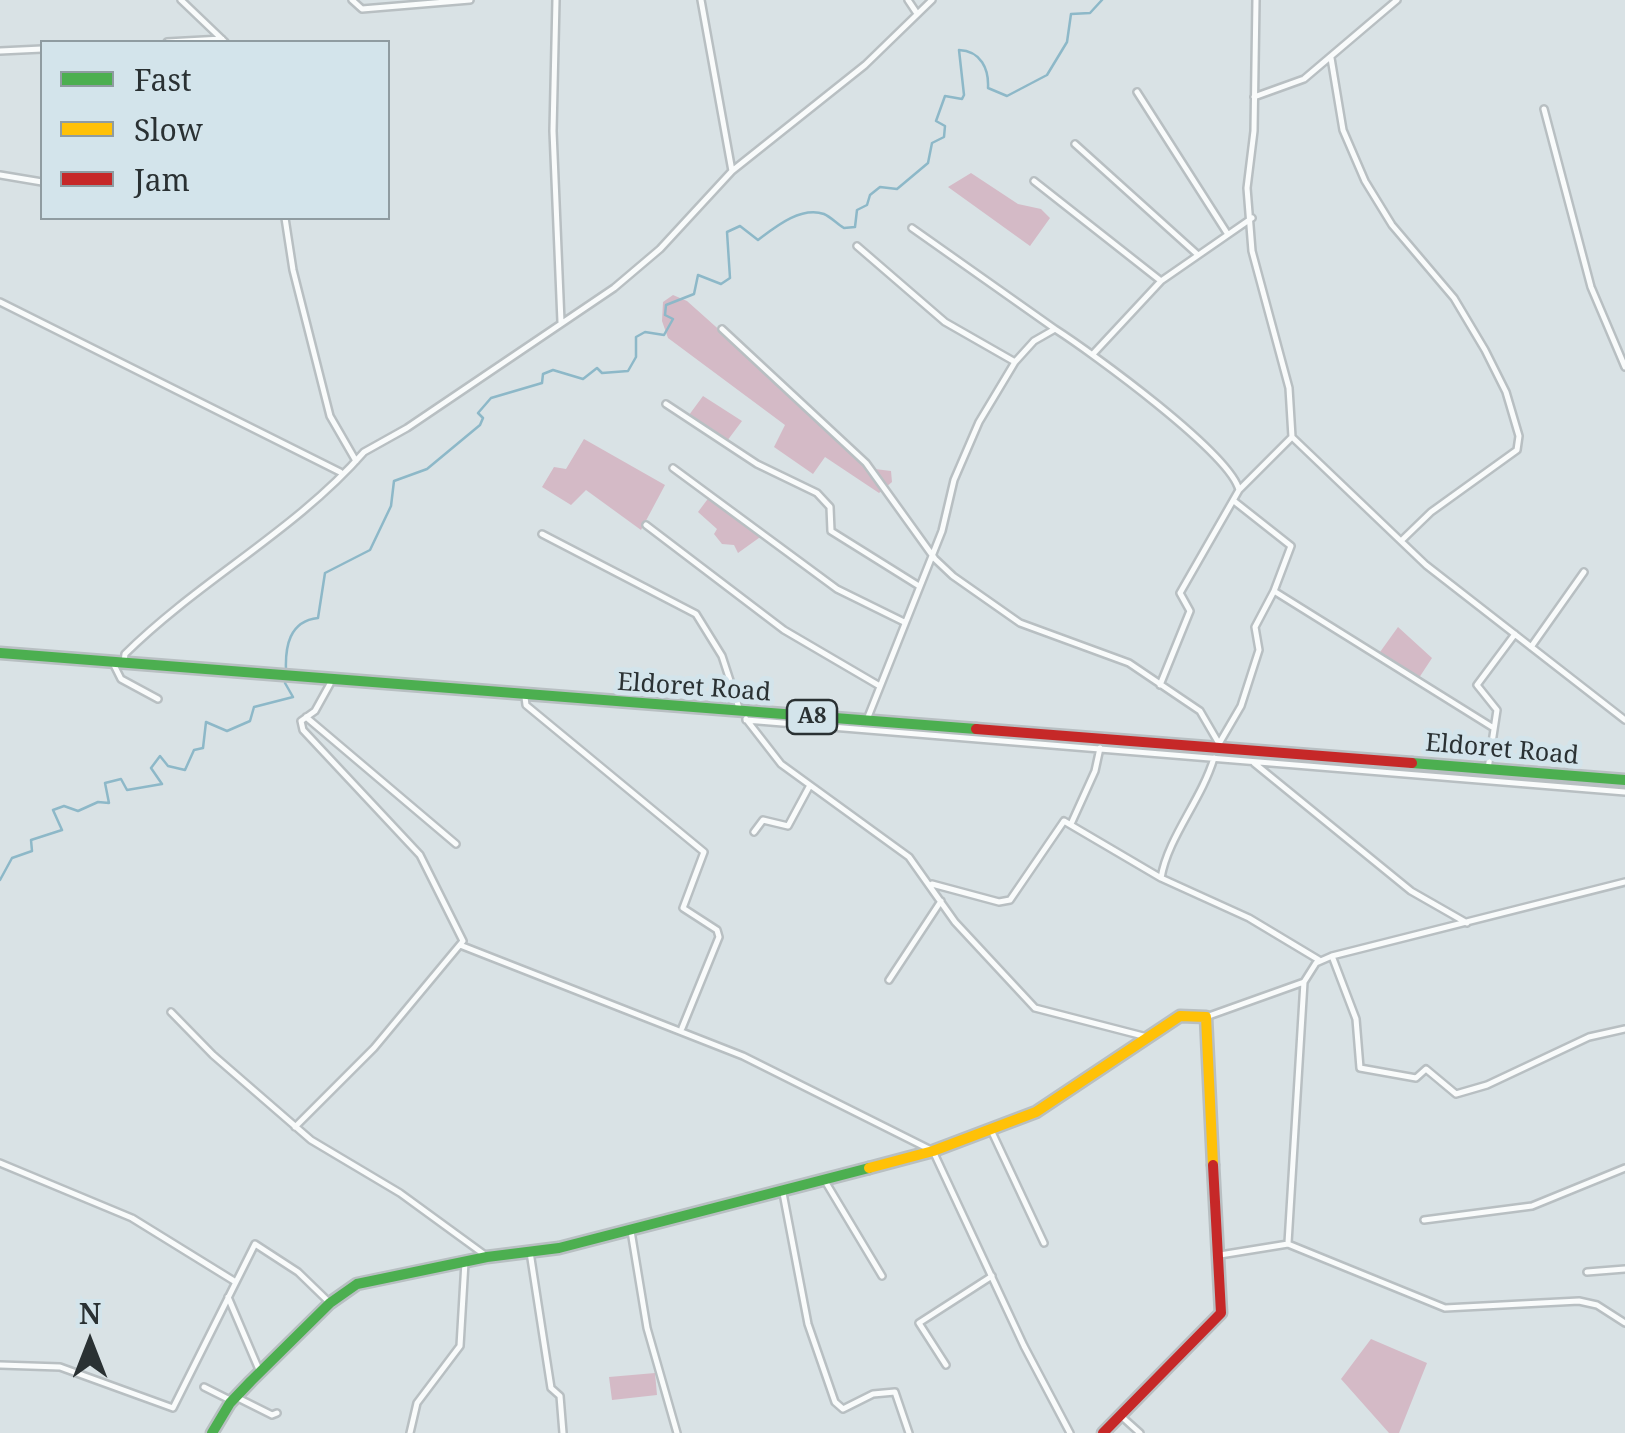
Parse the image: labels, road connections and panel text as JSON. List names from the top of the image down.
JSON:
{
  "streets": {
    "main road": ["Eldoret Road", "A8"]
  },
  "legend": ["Fast", "Slow", "Jam"],
  "north": "top"
}
